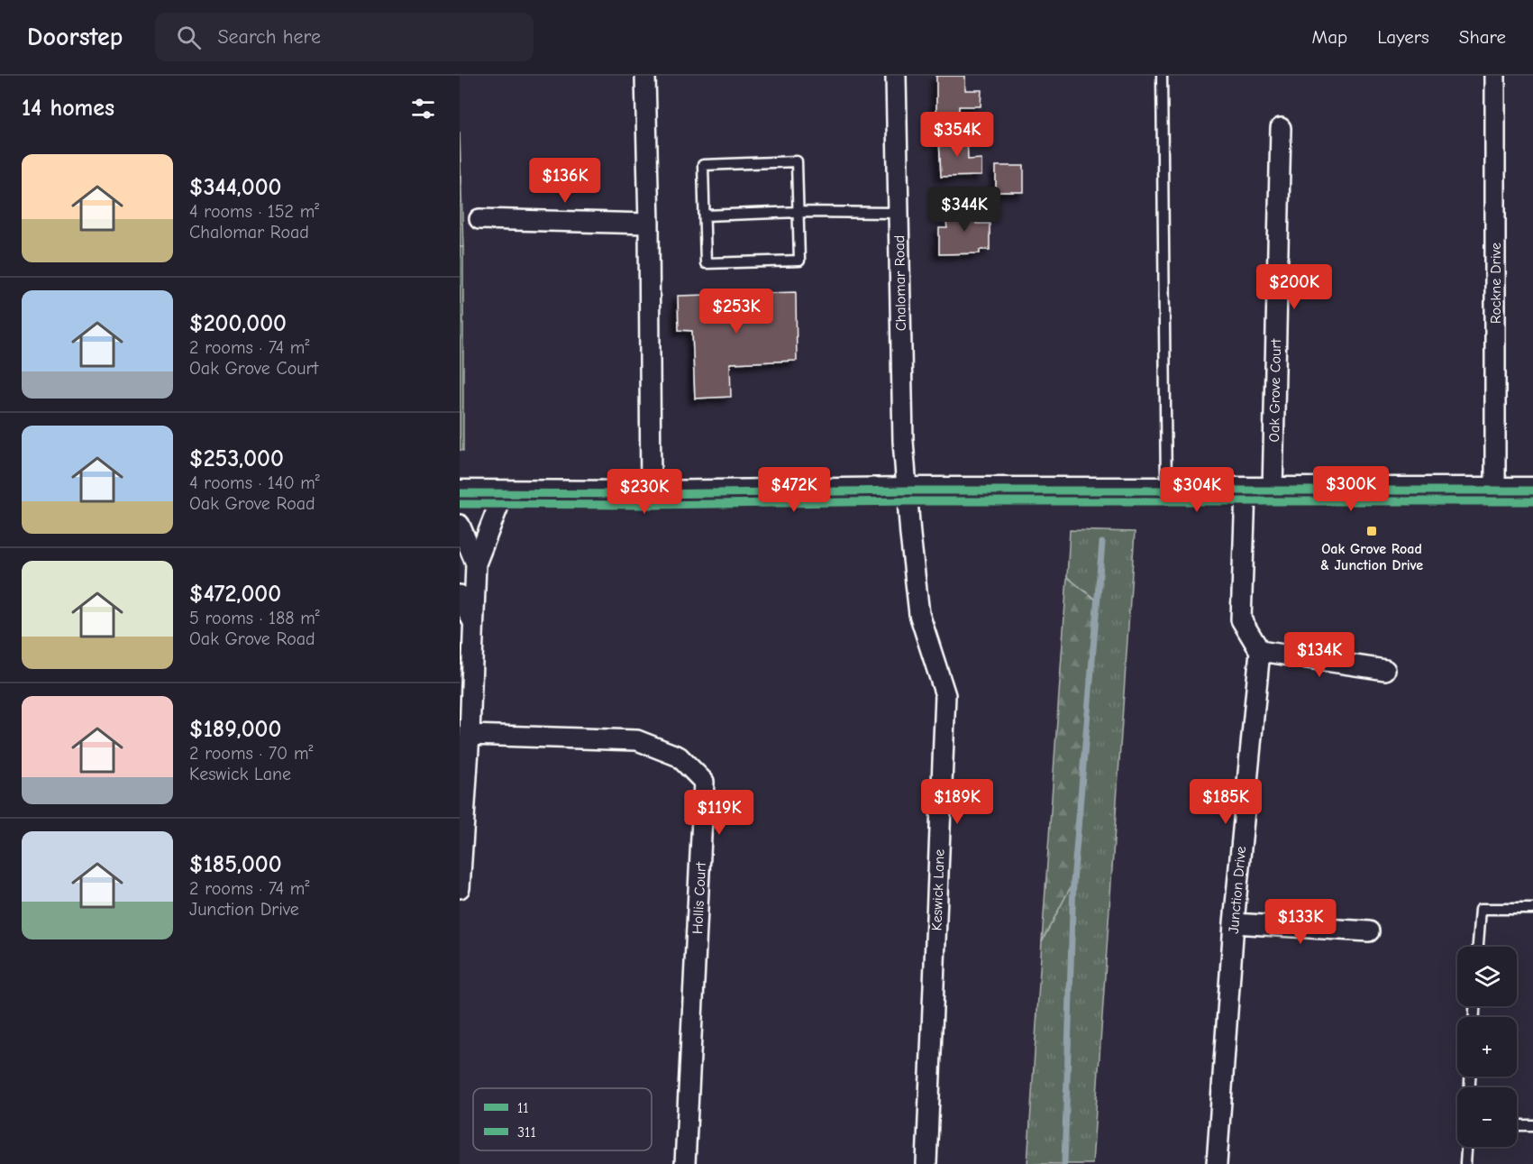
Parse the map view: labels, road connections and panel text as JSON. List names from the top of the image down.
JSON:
{
  "streets": {
    "street": [
      "Chalomar Road",
      "Rockne Drive",
      "Oak Grove Court",
      "Keswick Lane",
      "Junction Drive",
      "Hollis Court"
    ]
  },
  "crossings": [
    ["Chalomar Road", "Keswick Lane"]
  ],
  "places": {
    "transit": ["Oak Grove Road & Junction Drive"]
  },
  "lines": ["transit line 11", "transit line 311"],
  "legend": ["11", "311"],
  "page": {
    "header": "Doorstep",
    "search": "Search here",
    "nav": ["Map", "Layers", "Share"],
    "heading": "14 homes",
    "price": [
      "$354K",
      "$136K",
      "$344K",
      "$200K",
      "$253K",
      "$300K",
      "$472K",
      "$304K",
      "$230K",
      "$134K",
      "$189K",
      "$185K",
      "$119K",
      "$133K"
    ],
    "list": [
      {
        "name": "$344,000",
        "note": "4 rooms · 152 m² · Chalomar Road"
      },
      {
        "name": "$200,000",
        "note": "2 rooms · 74 m² · Oak Grove Court"
      },
      {
        "name": "$253,000",
        "note": "4 rooms · 140 m² · Oak Grove Road"
      },
      {
        "name": "$472,000",
        "note": "5 rooms · 188 m² · Oak Grove Road"
      },
      {
        "name": "$189,000",
        "note": "2 rooms · 70 m² · Keswick Lane"
      },
      {
        "name": "$185,000",
        "note": "2 rooms · 74 m² · Junction Drive"
      }
    ],
    "map_buttons": ["+", "−"]
  }
}
